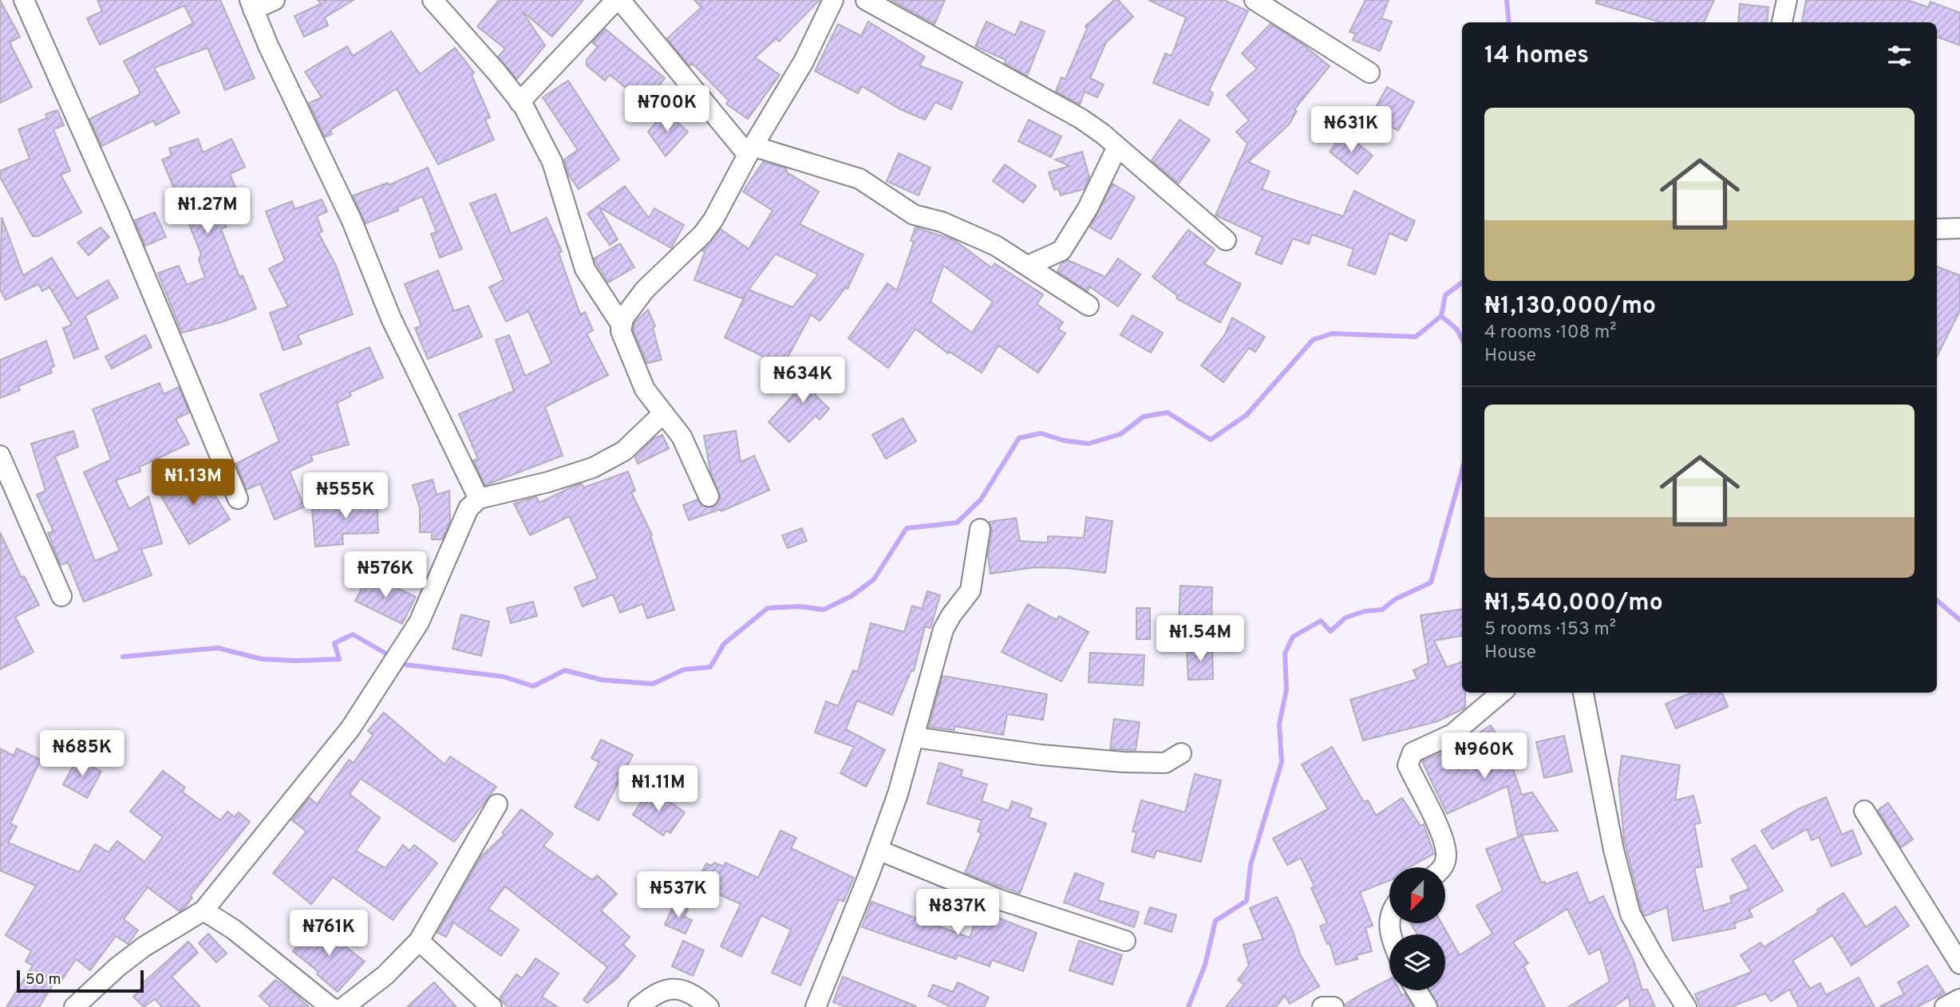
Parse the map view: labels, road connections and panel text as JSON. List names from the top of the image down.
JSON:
{
  "scale_bar": "50 m",
  "north": "bottom left",
  "page": {
    "heading": "14 homes",
    "price": [
      "₦700K",
      "₦631K",
      "₦1.27M",
      "₦634K",
      "₦1.13M",
      "₦555K",
      "₦576K",
      "₦1.54M",
      "₦685K",
      "₦960K",
      "₦1.11M",
      "₦537K",
      "₦837K",
      "₦761K"
    ],
    "list": [
      {
        "name": "₦1,130,000/mo",
        "note": "4 rooms · 108 m² · House"
      },
      {
        "name": "₦1,540,000/mo",
        "note": "5 rooms · 153 m² · House"
      }
    ],
    "scale": "50 m"
  }
}
